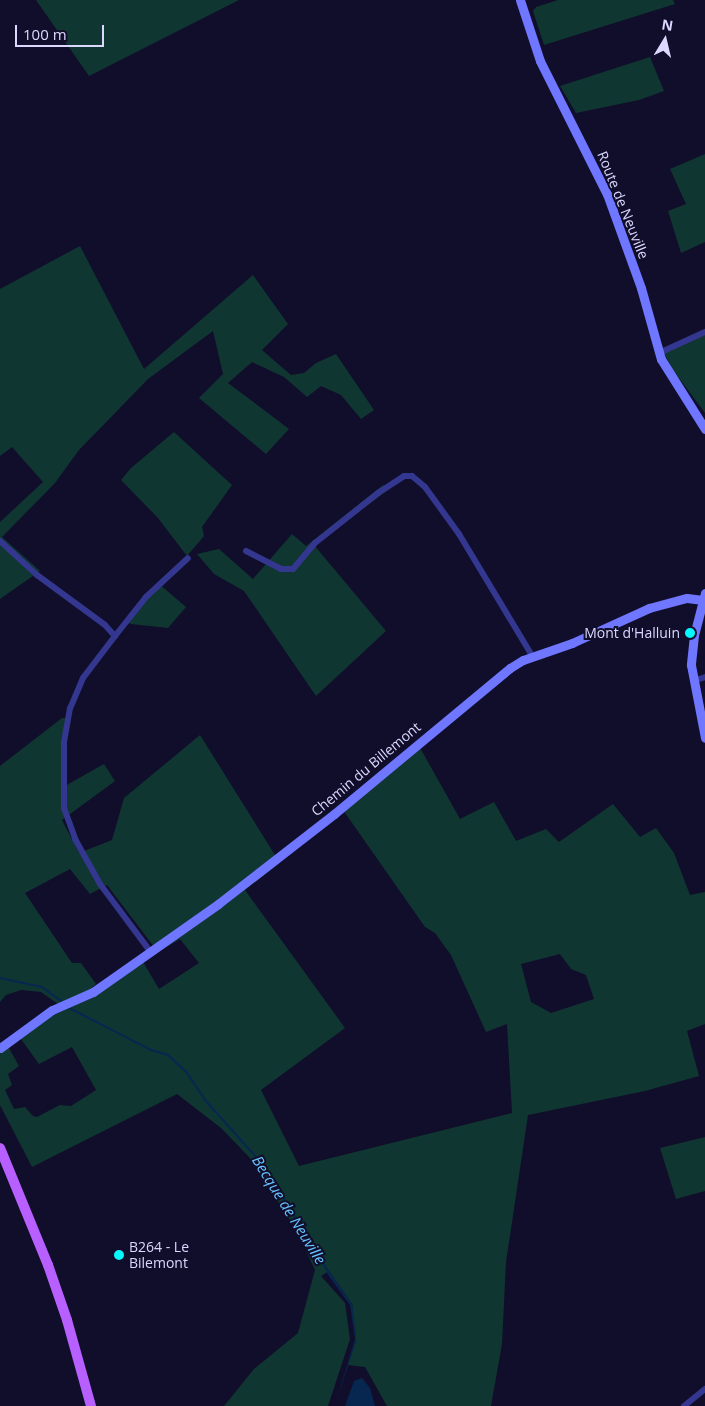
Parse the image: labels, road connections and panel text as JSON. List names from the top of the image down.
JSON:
{
  "streets": {
    "street": ["Route de Neuville", "Chemin du Billemont"]
  },
  "water": ["Becque de Neuville"],
  "places": ["Mont d'Halluin", "B264 - Le Bilemont"],
  "scale_bar": "100 m",
  "north": "top"
}
